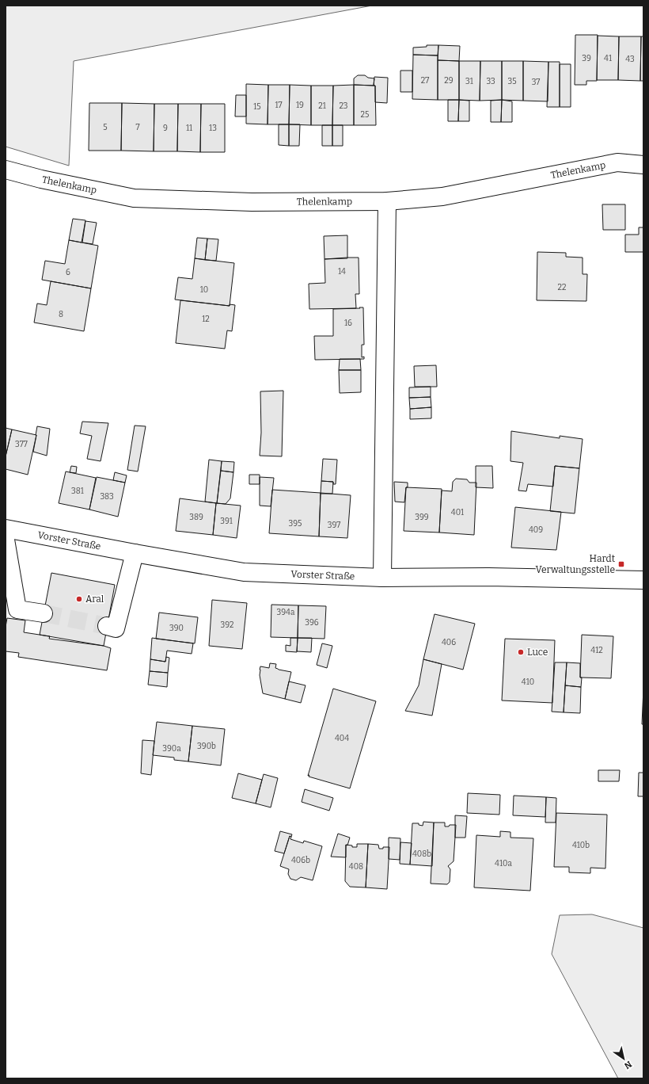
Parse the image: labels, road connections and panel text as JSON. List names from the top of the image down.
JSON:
{
  "streets": {
    "street": ["Thelenkamp", "Vorster Straße"]
  },
  "places": {
    "transit": ["Hardt Verwaltungsstelle"],
    "other": ["Aral", "Luce"]
  },
  "house_numbers": [
    "39",
    "41",
    "43",
    "27",
    "29",
    "31",
    "33",
    "35",
    "37",
    "17",
    "19",
    "21",
    "23",
    "15",
    "25",
    "5",
    "7",
    "9",
    "11",
    "13",
    "14",
    "6",
    "22",
    "10",
    "8",
    "12",
    "16",
    "377",
    "381",
    "383",
    "401",
    "389",
    "399",
    "391",
    "395",
    "397",
    "409",
    "394a",
    "396",
    "392",
    "390",
    "406",
    "412",
    "410",
    "404",
    "390b",
    "390a",
    "410b",
    "408b",
    "406b",
    "410a",
    "408"
  ],
  "north": "bottom right"
}
